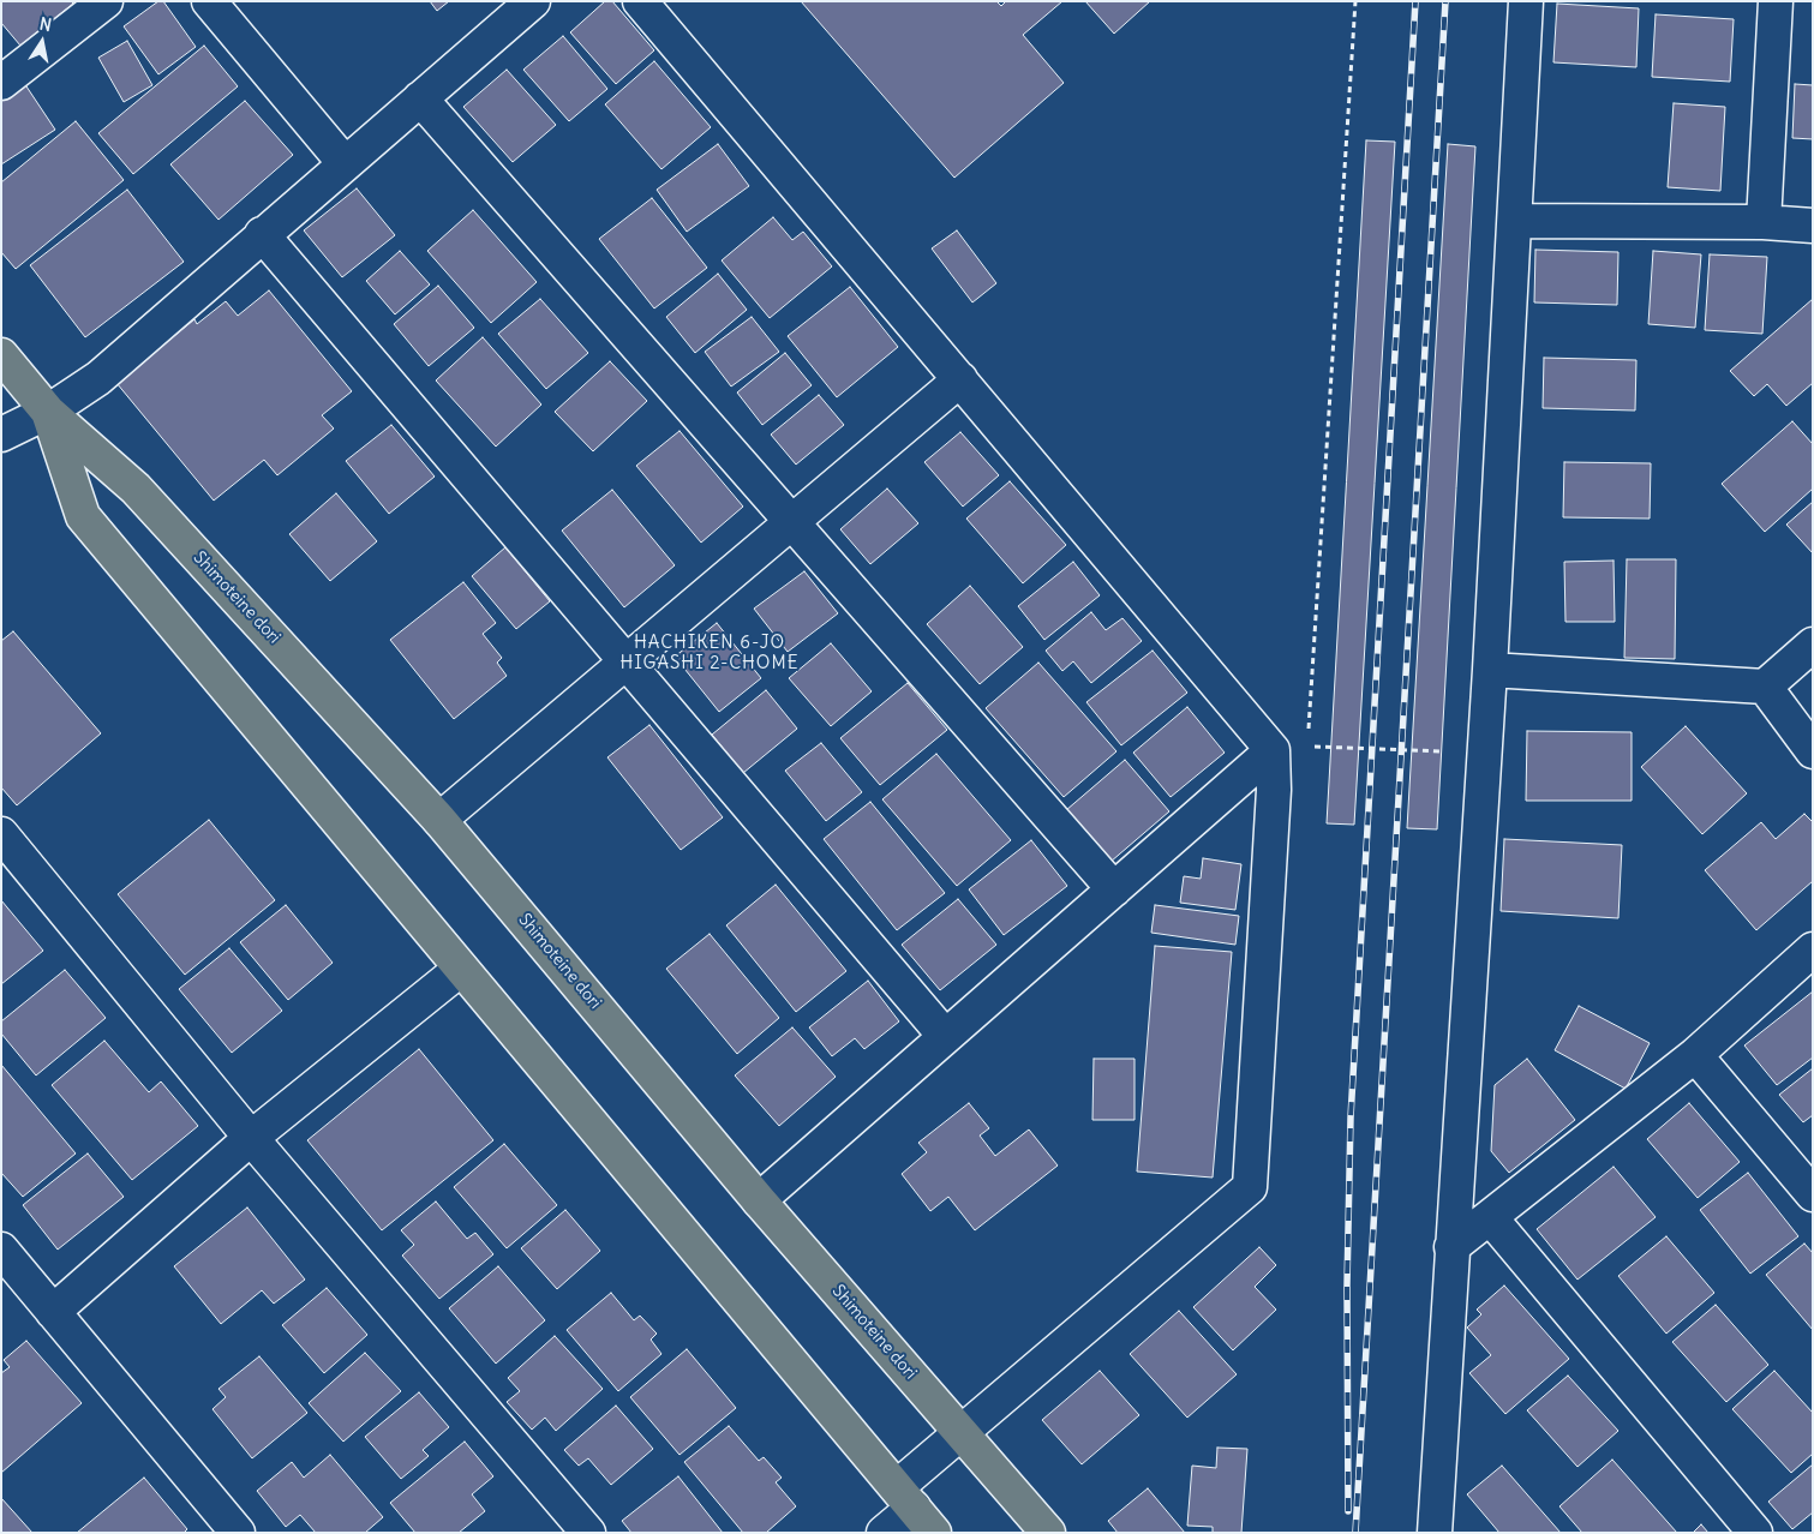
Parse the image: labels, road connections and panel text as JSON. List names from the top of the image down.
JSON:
{
  "streets": {
    "main road": ["Shimoteine dori"]
  },
  "districts": ["HACHIKEN 6-JO HIGASHI 2-CHOME"],
  "north": "top"
}
